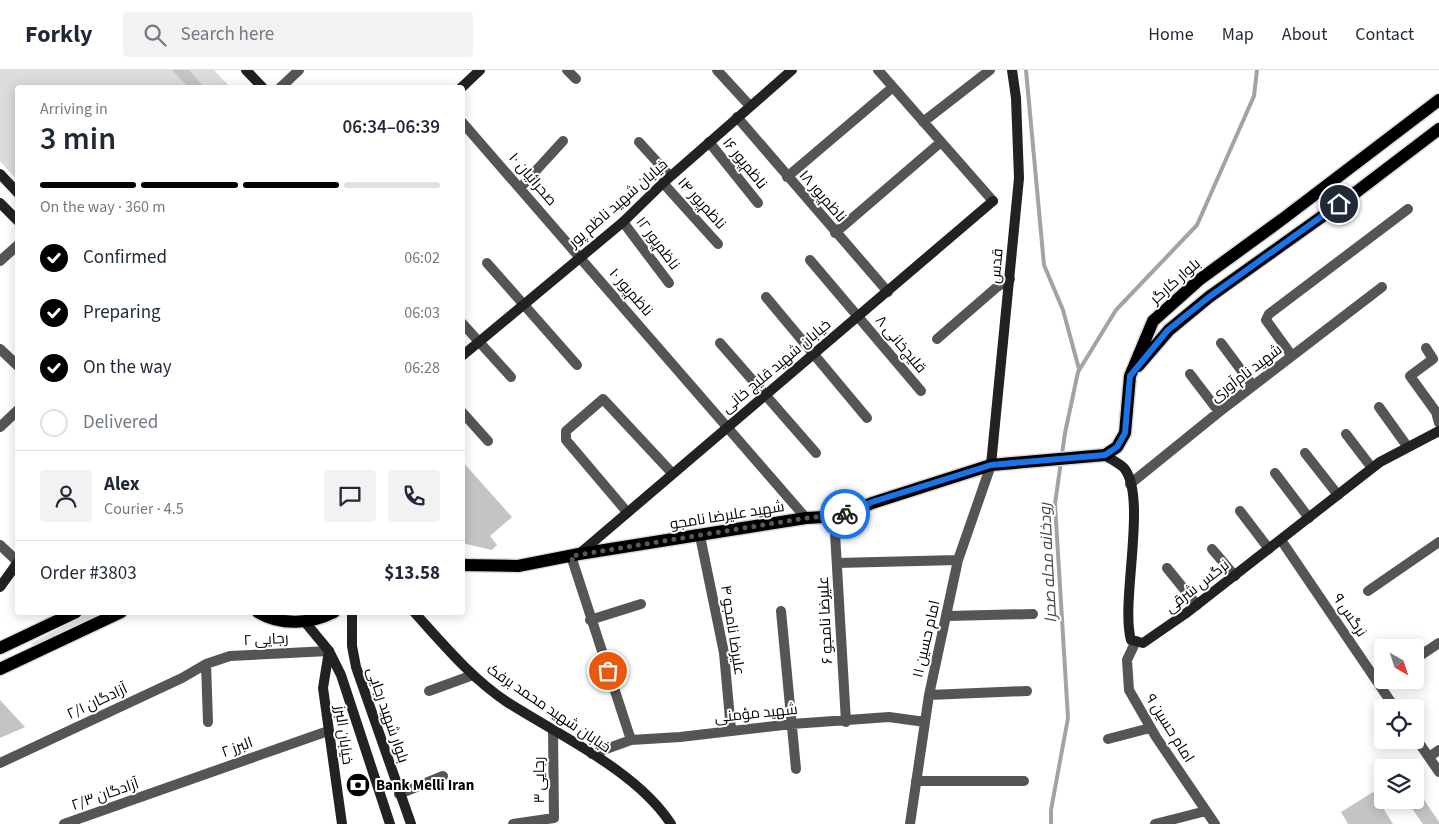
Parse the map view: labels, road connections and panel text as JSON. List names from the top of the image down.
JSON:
{
  "streets": {
    "main road": ["بلوار کارگر", "شهید علیرضا نامجو"],
    "street": [
      "ناظم‌پور ۱۶",
      "صحرائیان ۱۰",
      "ناظم‌پور ۱۸",
      "خیابان شهید ناظم پور",
      "ناظم‌پور ۱۴",
      "ناظم‌پور ۱۲",
      "قدس",
      "ناظم‌پور ۱۰",
      "قلیچ‌خانی ۸",
      "خیابان شهید قلیچ خانی",
      "شهید نام‌آوری",
      "نرگس شرقی",
      "نرگس ۹",
      "علیرضا نامجو ۶",
      "علیرضا نامجو ۴",
      "رجایی ۲",
      "امام حسین ۱۱",
      "آزادگان ۲/۱",
      "خیابان شهید محمد برفک",
      "شهید مؤمنی",
      "بلوار شهید رجایی",
      "امام حسین ۹",
      "خیابان البرز",
      "البرز ۲",
      "رجایی ۳",
      "آزادگان ۲/۳"
    ]
  },
  "crossings": [
    ["ناظم‌پور ۱۶", "خیابان شهید ناظم پور"],
    ["صحرائیان ۱۰", "خیابان شهید ناظم پور"],
    ["صحرائیان ۱۰", "ناظم‌پور ۱۰"],
    ["ناظم‌پور ۱۸", "خیابان شهید ناظم پور"],
    ["ناظم‌پور ۱۸", "خیابان شهید قلیچ خانی"],
    ["خیابان شهید ناظم پور", "ناظم‌پور ۱۴"],
    ["خیابان شهید ناظم پور", "ناظم‌پور ۱۲"],
    ["خیابان شهید ناظم پور", "ناظم‌پور ۱۰"],
    ["قدس", "شهید علیرضا نامجو"],
    ["قدس", "امام حسین ۱۱"],
    ["بلوار کارگر", "شهید علیرضا نامجو"],
    ["ناظم‌پور ۱۰", "خیابان شهید قلیچ خانی"],
    ["ناظم‌پور ۱۰", "شهید علیرضا نامجو"],
    ["قلیچ‌خانی ۸", "خیابان شهید قلیچ خانی"],
    ["خیابان شهید قلیچ خانی", "شهید علیرضا نامجو"],
    ["شهید علیرضا نامجو", "علیرضا نامجو ۶"],
    ["شهید علیرضا نامجو", "علیرضا نامجو ۴"],
    ["شهید علیرضا نامجو", "امام حسین ۱۱"],
    ["نرگس شرقی", "نرگس ۹"],
    ["نرگس شرقی", "امام حسین ۹"],
    ["علیرضا نامجو ۶", "شهید مؤمنی"],
    ["علیرضا نامجو ۴", "شهید مؤمنی"],
    ["رجایی ۲", "آزادگان ۲/۱"],
    ["رجایی ۲", "خیابان البرز"],
    ["امام حسین ۱۱", "شهید مؤمنی"],
    ["خیابان شهید محمد برفک", "شهید مؤمنی"],
    ["خیابان شهید محمد برفک", "رجایی ۳"],
    ["خیابان البرز", "البرز ۲"],
    ["البرز ۲", "آزادگان ۲/۳"]
  ],
  "water": ["رودخانه محله صحرا"],
  "places": {
    "bank": ["Bank Melli Iran"]
  },
  "north": "bottom right",
  "page": {
    "header": "Forkly",
    "search": "Search here",
    "nav": [
      "Home",
      "Map",
      "About",
      "Contact"
    ],
    "heading": ["3 min", "Arriving in", "06:34–06:39"],
    "panel": [
      "Alex",
      "Courier · 4.5",
      "Order #3803",
      "$13.58"
    ],
    "bar": "On the way · 360 m",
    "list": [
      ["Confirmed", "06:02"],
      ["Preparing", "06:03"],
      ["On the way", "06:28"],
      "Delivered"
    ]
  }
}
